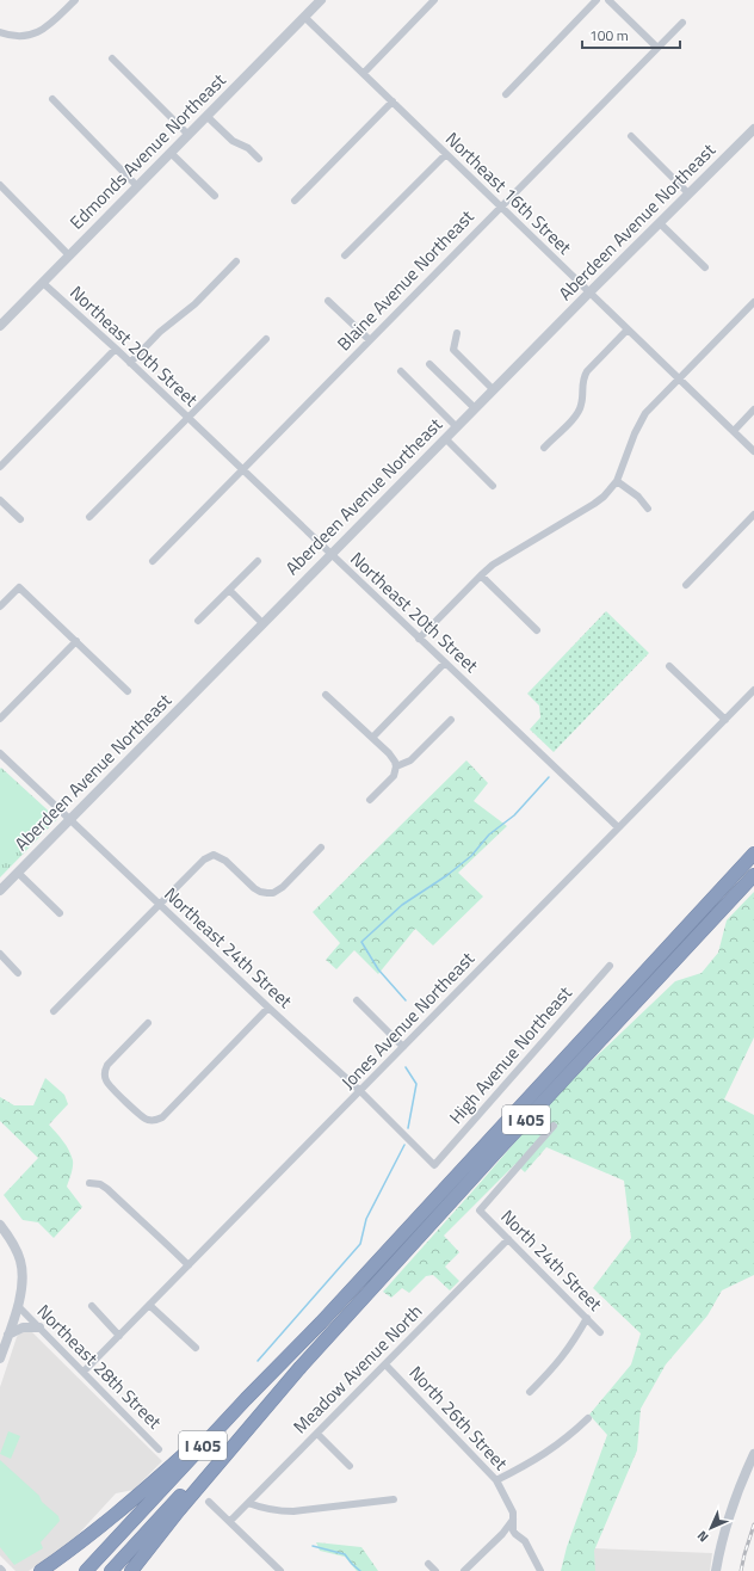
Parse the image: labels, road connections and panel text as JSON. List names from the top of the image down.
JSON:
{
  "streets": {
    "highway": ["I 405"],
    "street": [
      "Edmonds Avenue Northeast",
      "Northeast 16th Street",
      "Aberdeen Avenue Northeast",
      "Blaine Avenue Northeast",
      "Northeast 20th Street",
      "Northeast 24th Street",
      "Jones Avenue Northeast",
      "High Avenue Northeast",
      "North 24th Street",
      "Northeast 28th Street",
      "Meadow Avenue North",
      "North 26th Street"
    ]
  },
  "crossings": [
    ["Edmonds Avenue Northeast", "Northeast 16th Street"],
    ["Edmonds Avenue Northeast", "Northeast 20th Street"],
    ["Northeast 16th Street", "Aberdeen Avenue Northeast"],
    ["Northeast 16th Street", "Blaine Avenue Northeast"],
    ["Aberdeen Avenue Northeast", "Northeast 20th Street"],
    ["Aberdeen Avenue Northeast", "Northeast 24th Street"],
    ["Blaine Avenue Northeast", "Northeast 20th Street"],
    ["Northeast 20th Street", "Jones Avenue Northeast"],
    ["Northeast 24th Street", "Jones Avenue Northeast"],
    ["Northeast 24th Street", "High Avenue Northeast"],
    ["Jones Avenue Northeast", "Northeast 28th Street"],
    ["North 24th Street", "Meadow Avenue North"],
    ["Meadow Avenue North", "North 26th Street"]
  ],
  "scale_bar": "100 m",
  "north": "bottom left"
}
